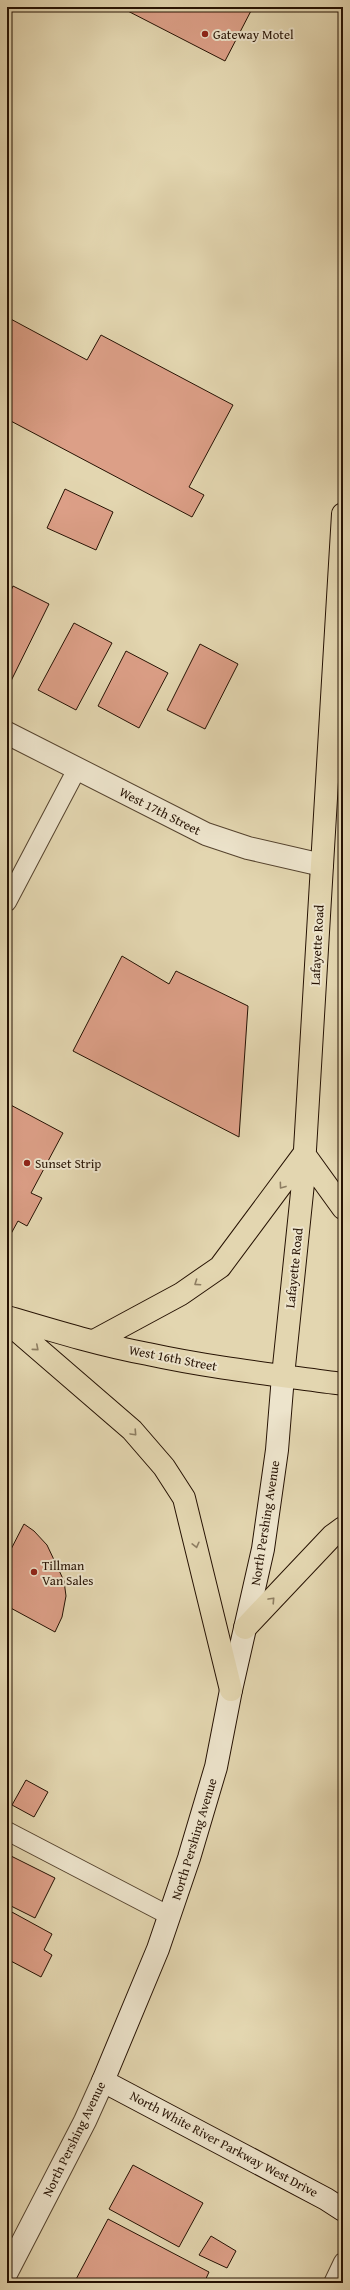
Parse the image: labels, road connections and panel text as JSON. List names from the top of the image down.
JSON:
{
  "streets": {
    "main road": [
      "West 17th Street",
      "Lafayette Road",
      "West 16th Street",
      "North Pershing Avenue",
      "North White River Parkway West Drive"
    ]
  },
  "crossings": [
    ["West 17th Street", "Lafayette Road"],
    ["Lafayette Road", "West 16th Street"],
    ["Lafayette Road", "North Pershing Avenue"],
    ["West 16th Street", "North Pershing Avenue"],
    ["North Pershing Avenue", "North White River Parkway West Drive"]
  ],
  "places": ["Gateway Motel", "Sunset Strip", "Tillman Van Sales"]
}
